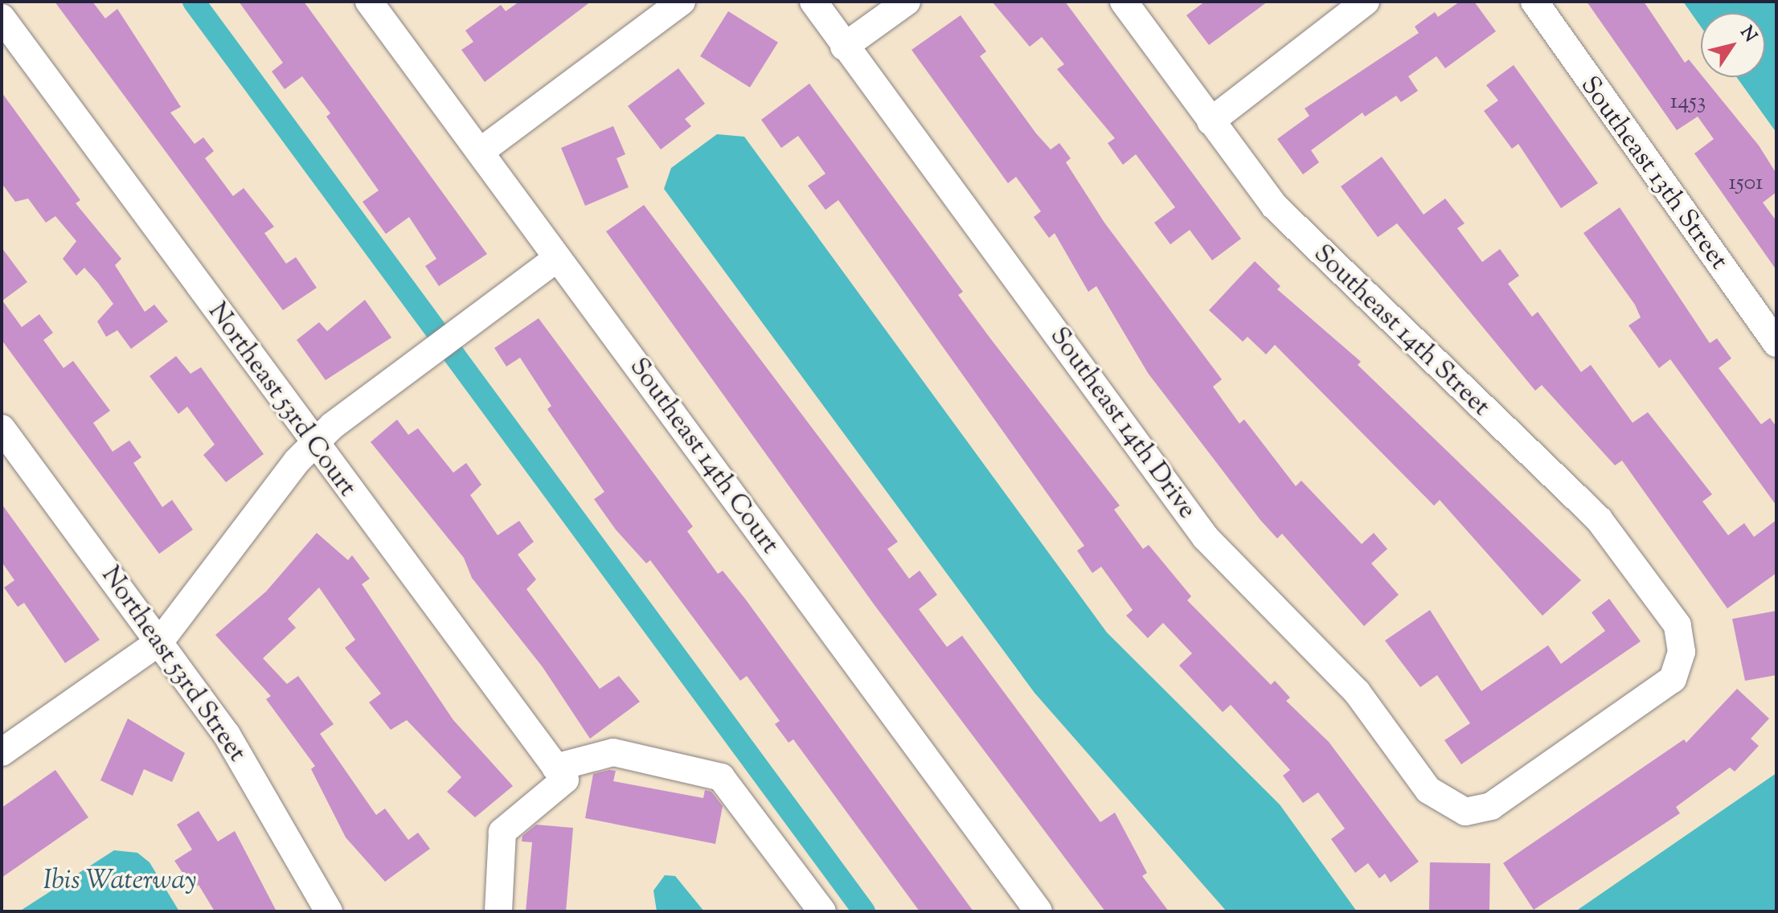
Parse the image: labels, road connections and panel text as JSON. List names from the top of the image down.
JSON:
{
  "streets": {
    "street": [
      "Southeast 13th Street",
      "Southeast 14th Street",
      "Northeast 53rd Court",
      "Southeast 14th Drive",
      "Southeast 14th Court",
      "Northeast 53rd Street"
    ]
  },
  "crossings": [
    ["Southeast 14th Street", "Southeast 14th Drive"]
  ],
  "water": ["Ibis Waterway"],
  "house_numbers": ["1453", "1501"],
  "north": "top right"
}
